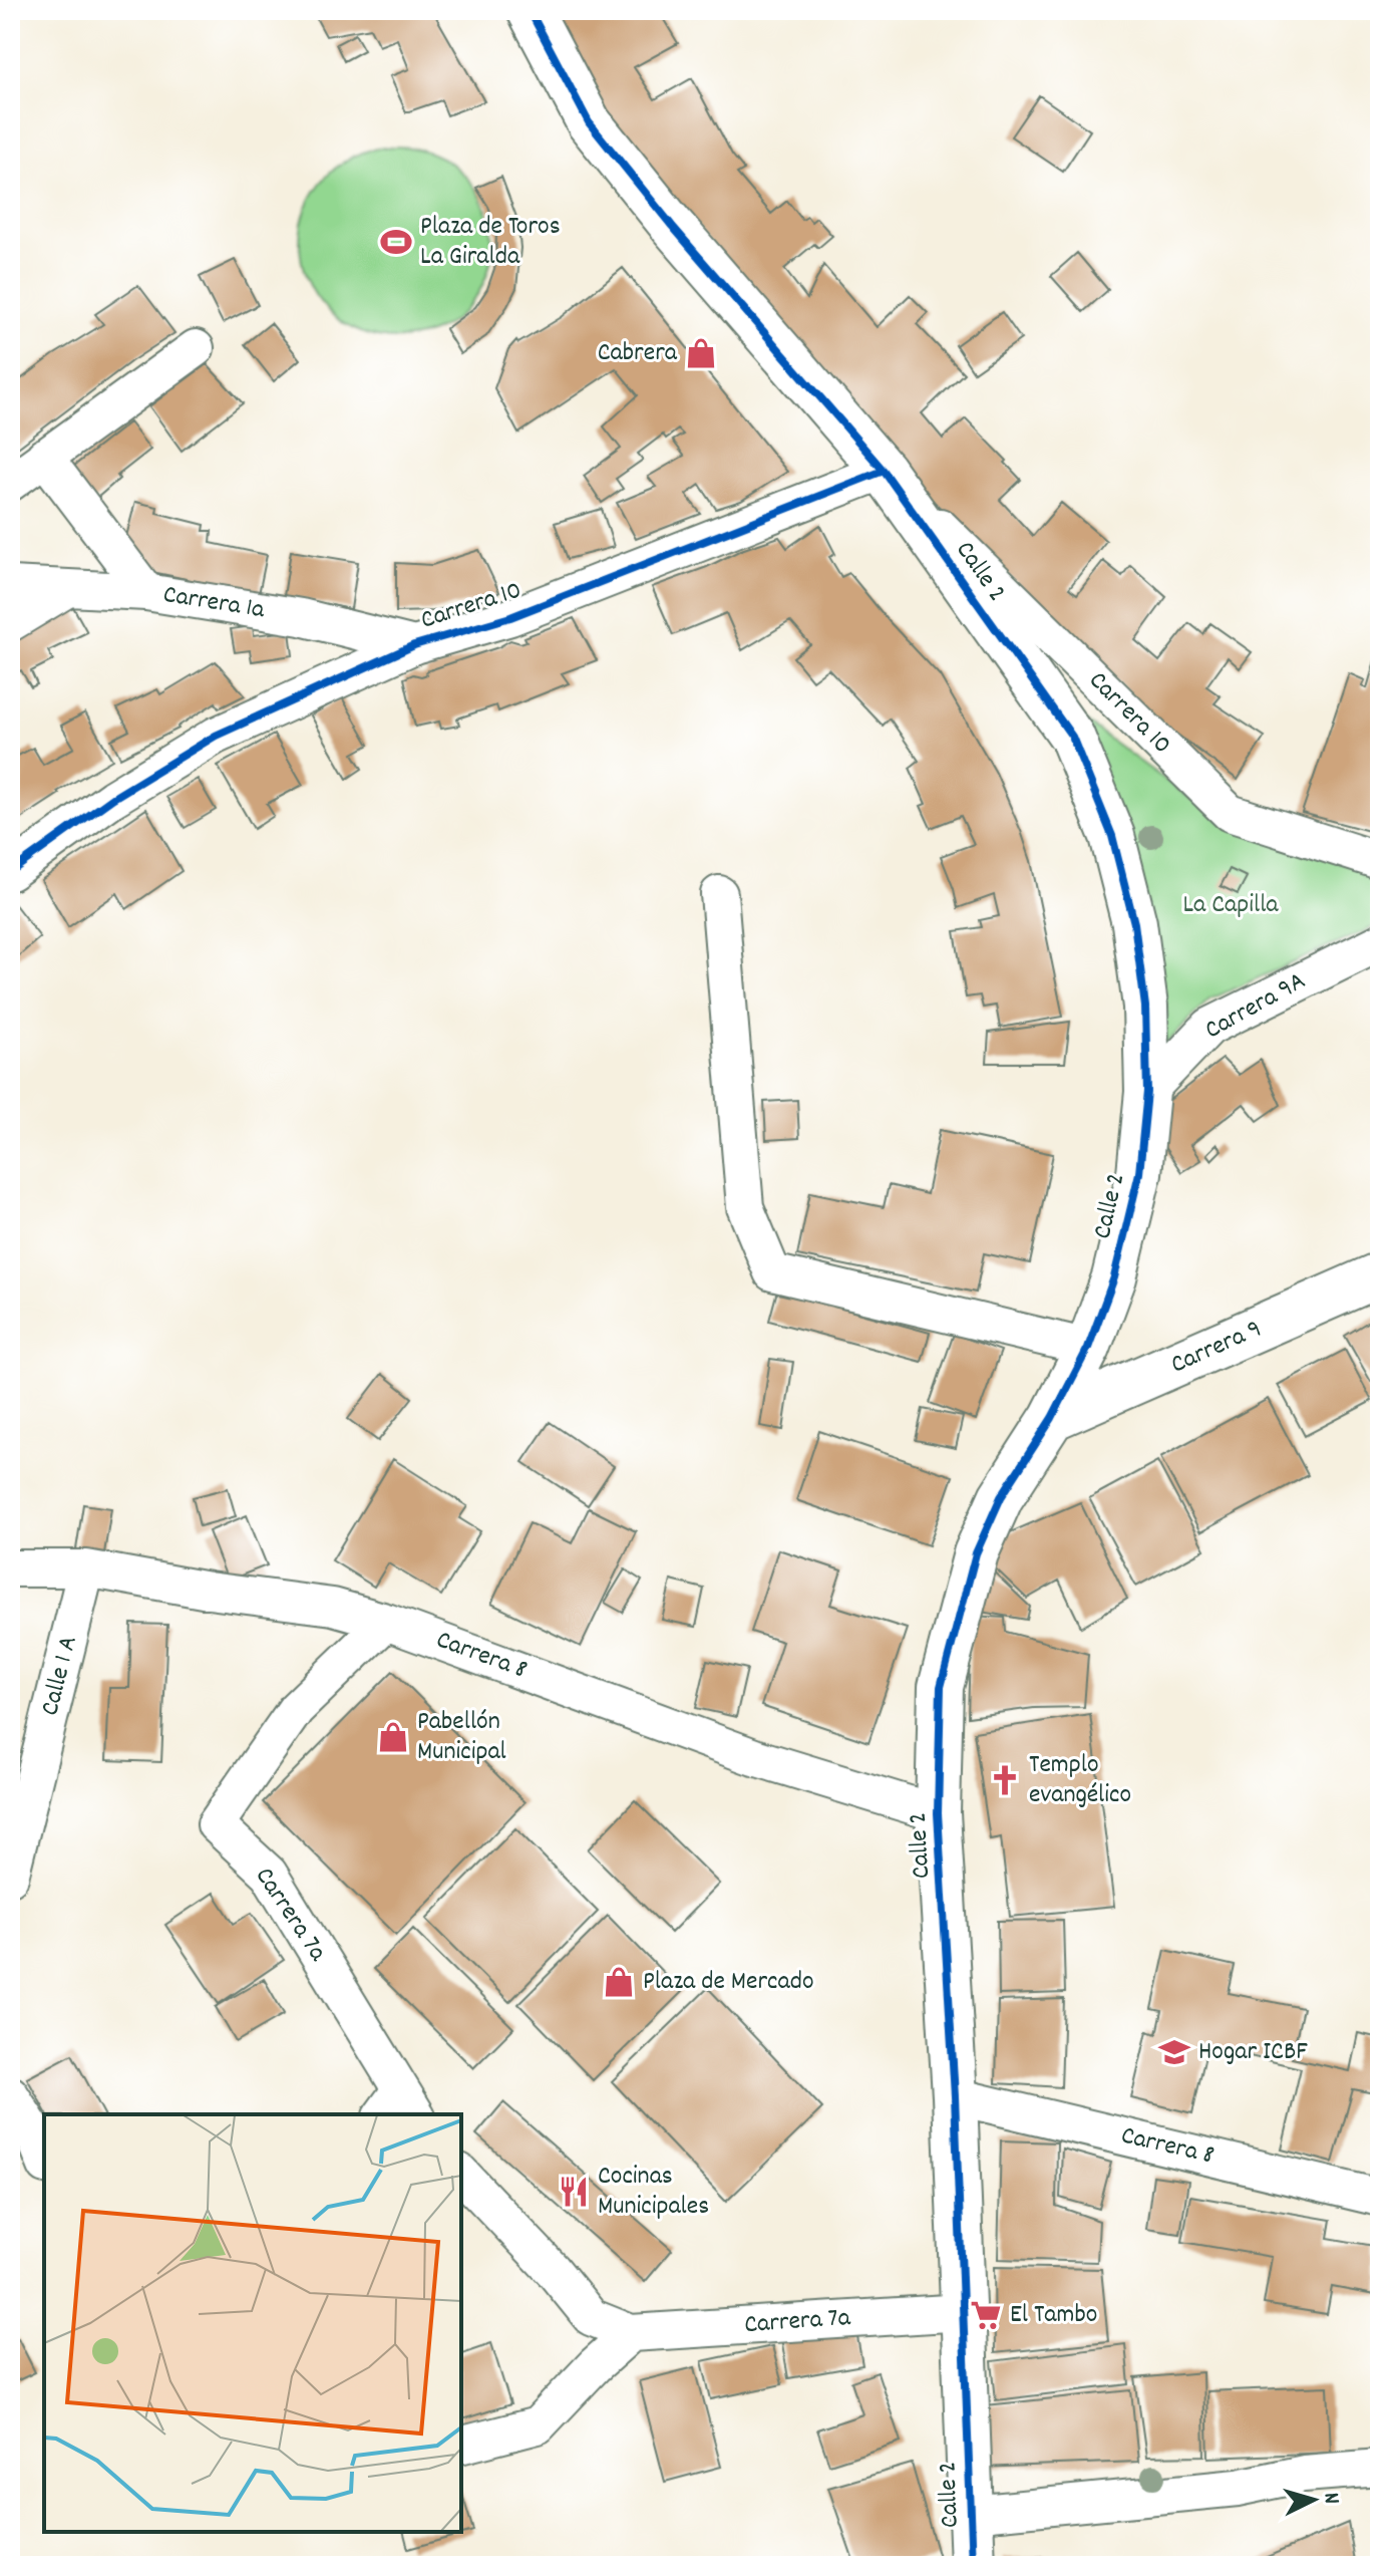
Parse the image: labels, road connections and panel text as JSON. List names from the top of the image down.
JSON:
{
  "streets": {
    "street": [
      "Calle 2",
      "Carrera 1a",
      "Carrera 10",
      "Carrera 9A",
      "Carrera 9",
      "Carrera 8",
      "Calle 1 A",
      "Carrera 7a"
    ]
  },
  "crossings": [
    ["Calle 2", "Carrera 10"],
    ["Calle 2", "Carrera 9A"],
    ["Calle 2", "Carrera 9"],
    ["Calle 2", "Carrera 8"],
    ["Calle 2", "Carrera 7a"],
    ["Carrera 1a", "Carrera 10"],
    ["Carrera 8", "Calle 1 A"],
    ["Carrera 8", "Carrera 7a"]
  ],
  "parks": ["La Capilla"],
  "places": {
    "sports": ["Plaza de Toros La Giralda"],
    "shop": ["Cabrera", "Pabellón Municipal", "Plaza de Mercado"],
    "church": ["Templo evangélico"],
    "school or university": ["Hogar ICBF"],
    "restaurant": ["Cocinas Municipales"],
    "supermarket": ["El Tambo"]
  },
  "north": "right"
}
